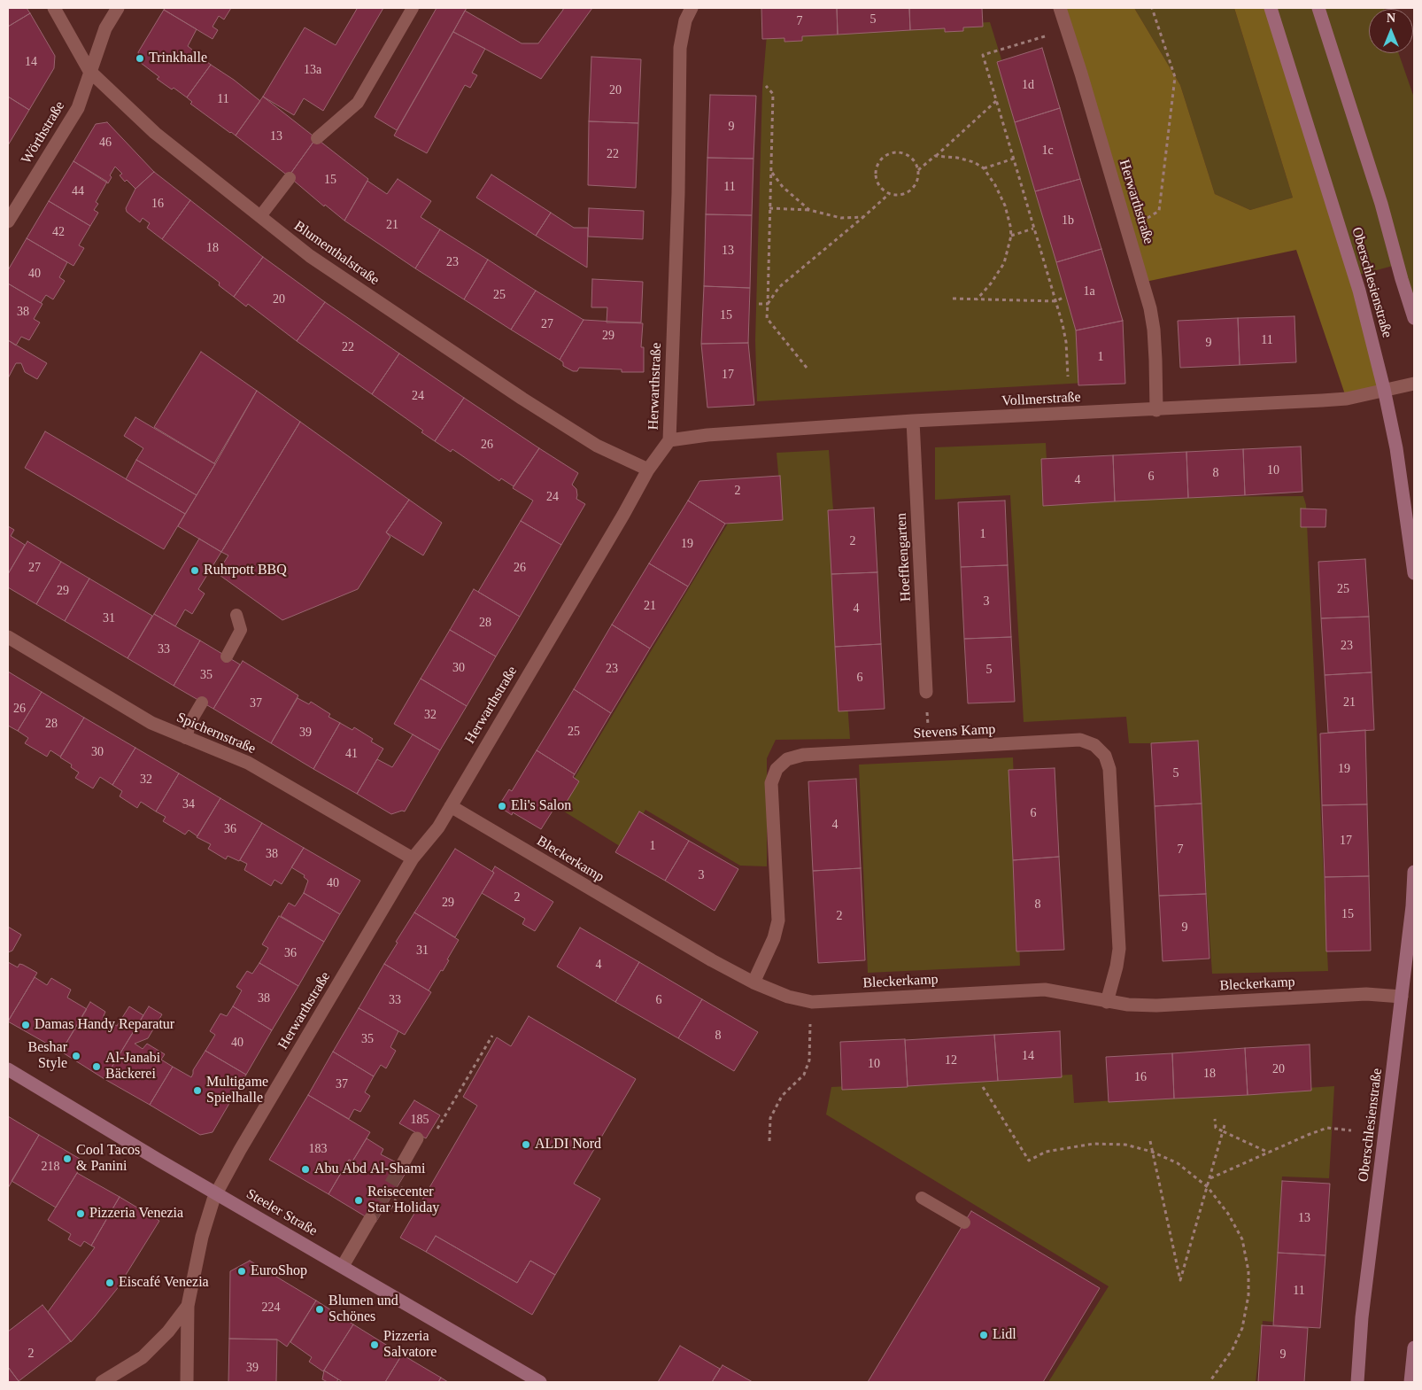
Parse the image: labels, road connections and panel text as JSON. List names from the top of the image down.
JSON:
{
  "streets": {
    "main road": ["Oberschlesienstraße", "Steeler Straße"],
    "street": [
      "Wörthstraße",
      "Herwarthstraße",
      "Blumenthalstraße",
      "Vollmerstraße",
      "Hoeffkengarten",
      "Stevens Kamp",
      "Spichernstraße",
      "Bleckerkamp"
    ]
  },
  "crossings": [
    ["Wörthstraße", "Blumenthalstraße"],
    ["Herwarthstraße", "Blumenthalstraße"],
    ["Herwarthstraße", "Vollmerstraße"],
    ["Herwarthstraße", "Spichernstraße"],
    ["Herwarthstraße", "Bleckerkamp"],
    ["Herwarthstraße", "Steeler Straße"],
    ["Oberschlesienstraße", "Vollmerstraße"],
    ["Oberschlesienstraße", "Bleckerkamp"],
    ["Vollmerstraße", "Hoeffkengarten"],
    ["Stevens Kamp", "Bleckerkamp"]
  ],
  "places": [
    "Trinkhalle",
    "Ruhrpott BBQ",
    "Eli's Salon",
    "Damas Handy Reparatur",
    "Beshar Style",
    "Al-Janabi Bäckerei",
    "Multigame Spielhalle",
    "ALDI Nord",
    "Cool Tacos & Panini",
    "Abu Abd Al-Shami",
    "Reisecenter Star Holiday",
    "Pizzeria Venezia",
    "EuroShop",
    "Eiscafé Venezia",
    "Blumen und Schönes",
    "Lidl",
    "Pizzeria Salvatore"
  ],
  "house_numbers": [
    "5",
    "7",
    "14",
    "13a",
    "1d",
    "20",
    "11",
    "9",
    "13",
    "46",
    "1c",
    "22",
    "15",
    "11",
    "44",
    "16",
    "1b",
    "21",
    "42",
    "18",
    "13",
    "23",
    "40",
    "1a",
    "25",
    "20",
    "38",
    "15",
    "27",
    "29",
    "11",
    "9",
    "22",
    "1",
    "17",
    "24",
    "26",
    "10",
    "8",
    "6",
    "4",
    "2",
    "24",
    "1",
    "2",
    "19",
    "27",
    "26",
    "25",
    "29",
    "3",
    "21",
    "4",
    "31",
    "28",
    "23",
    "33",
    "30",
    "23",
    "5",
    "35",
    "6",
    "21",
    "37",
    "26",
    "32",
    "28",
    "25",
    "39",
    "30",
    "41",
    "19",
    "5",
    "32",
    "34",
    "6",
    "4",
    "36",
    "17",
    "1",
    "7",
    "38",
    "3",
    "40",
    "2",
    "29",
    "8",
    "15",
    "2",
    "9",
    "31",
    "36",
    "4",
    "38",
    "33",
    "6",
    "8",
    "35",
    "40",
    "14",
    "12",
    "10",
    "20",
    "18",
    "16",
    "37",
    "185",
    "183",
    "218",
    "13",
    "11",
    "224",
    "2",
    "9",
    "39"
  ],
  "north": "top"
}
